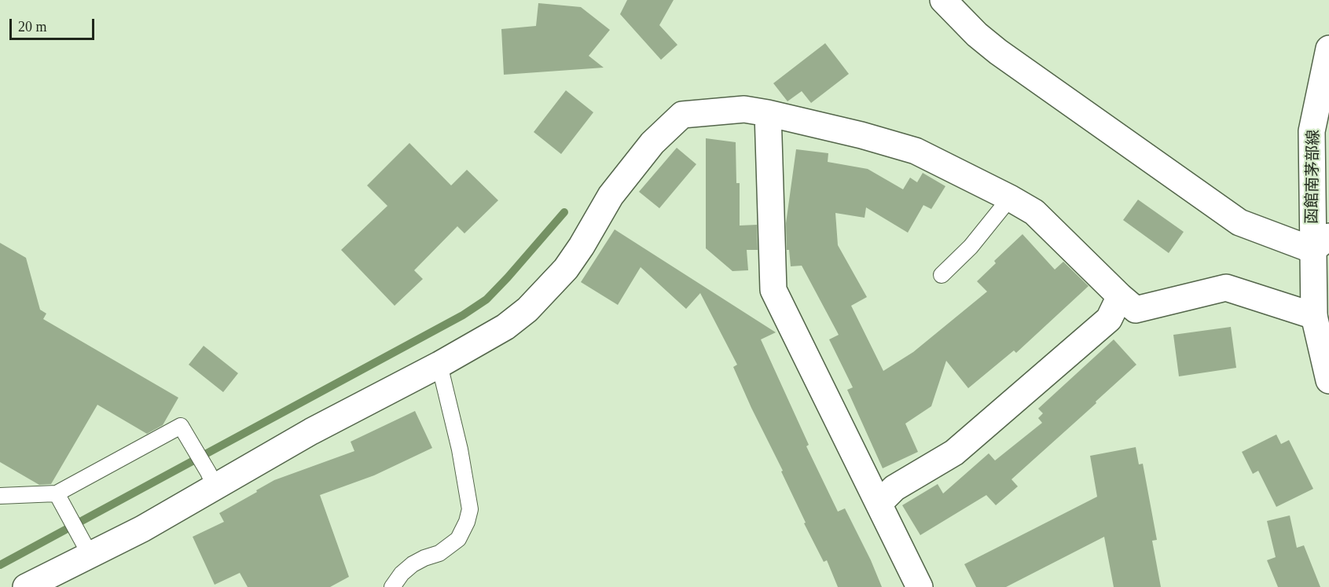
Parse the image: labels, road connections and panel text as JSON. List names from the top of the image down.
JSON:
{
  "streets": {
    "street": ["函館南茅部線"]
  },
  "scale_bar": "20 m"
}
